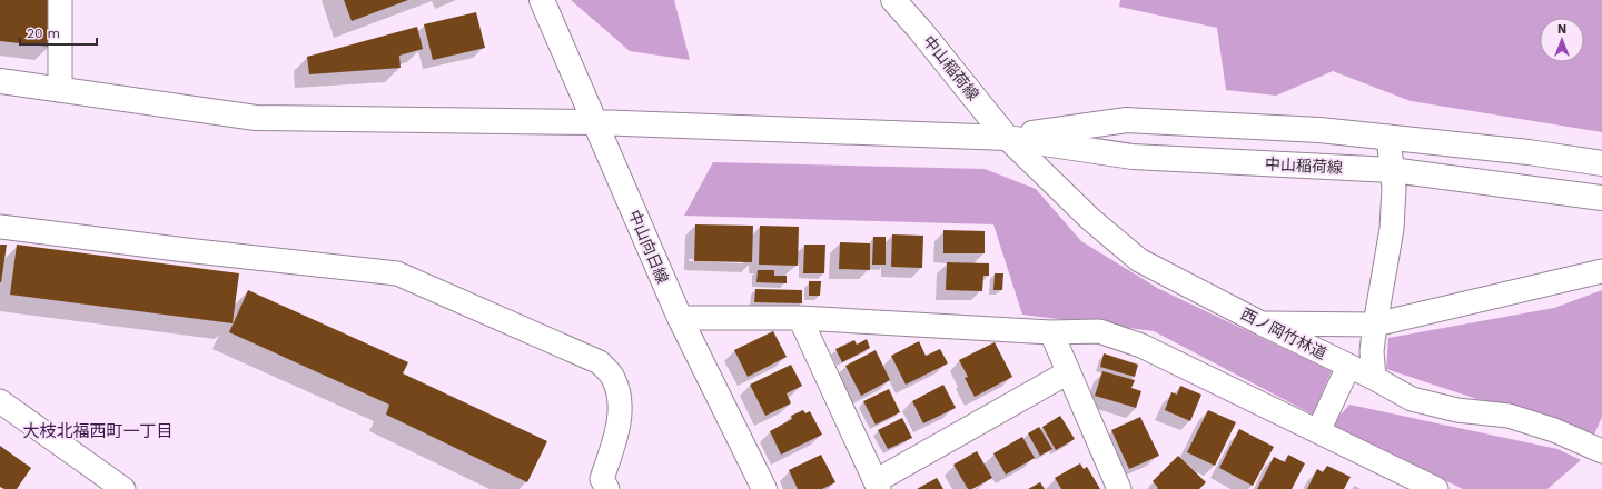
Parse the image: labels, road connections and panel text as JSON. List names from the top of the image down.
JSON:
{
  "streets": {
    "main road": ["中山稲荷線", "中山向日線"],
    "street": ["西ノ岡竹林道"]
  },
  "crossings": [
    ["中山稲荷線", "西ノ岡竹林道"]
  ],
  "districts": ["大枝北福西町一丁目"],
  "scale_bar": "20 m",
  "north": "top"
}
